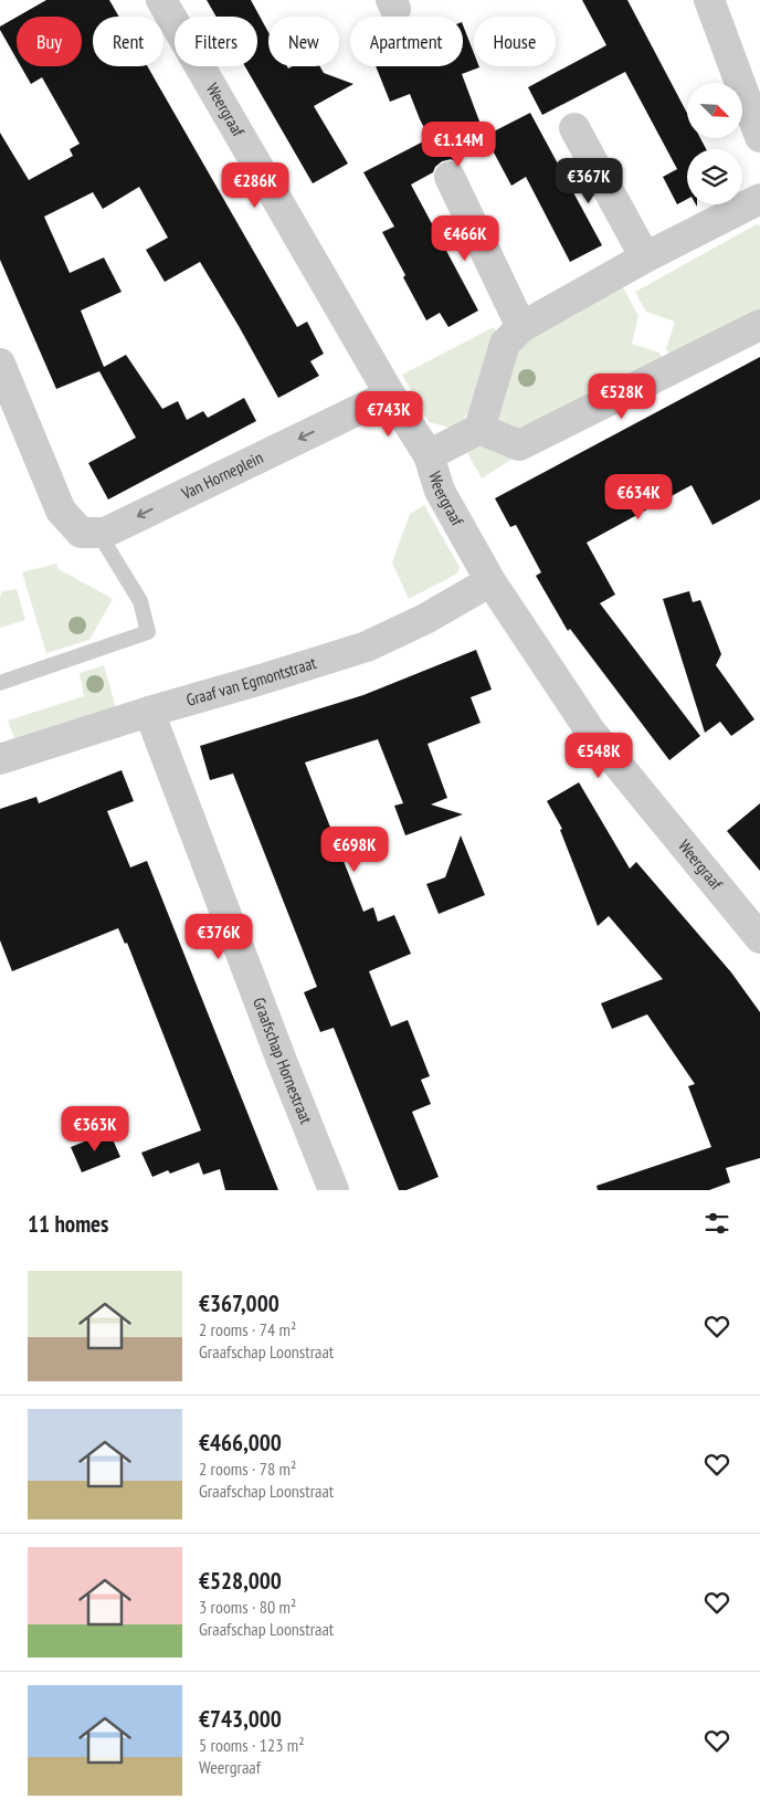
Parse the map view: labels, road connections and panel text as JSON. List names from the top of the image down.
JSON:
{
  "streets": {
    "street": [
      "Weergraaf",
      "Van Horneplein",
      "Graaf van Egmontstraat",
      "Graafschap Hornestraat"
    ]
  },
  "crossings": [
    ["Weergraaf", "Van Horneplein"],
    ["Weergraaf", "Graaf van Egmontstraat"],
    ["Graaf van Egmontstraat", "Graafschap Hornestraat"]
  ],
  "one_way": ["Van Horneplein"],
  "north": "bottom right",
  "page": {
    "chip": [
      "Buy",
      "Rent",
      "Filters",
      "New",
      "Apartment",
      "House"
    ],
    "price": [
      "€1.14M",
      "€367K",
      "€286K",
      "€466K",
      "€528K",
      "€743K",
      "€634K",
      "€548K",
      "€698K",
      "€376K",
      "€363K"
    ],
    "heading": "11 homes",
    "list": [
      {
        "name": "€367,000",
        "note": "2 rooms · 74 m² · Graafschap Loonstraat"
      },
      {
        "name": "€466,000",
        "note": "2 rooms · 78 m² · Graafschap Loonstraat"
      },
      {
        "name": "€528,000",
        "note": "3 rooms · 80 m² · Graafschap Loonstraat"
      },
      {
        "name": "€743,000",
        "note": "5 rooms · 123 m² · Weergraaf"
      }
    ]
  }
}
